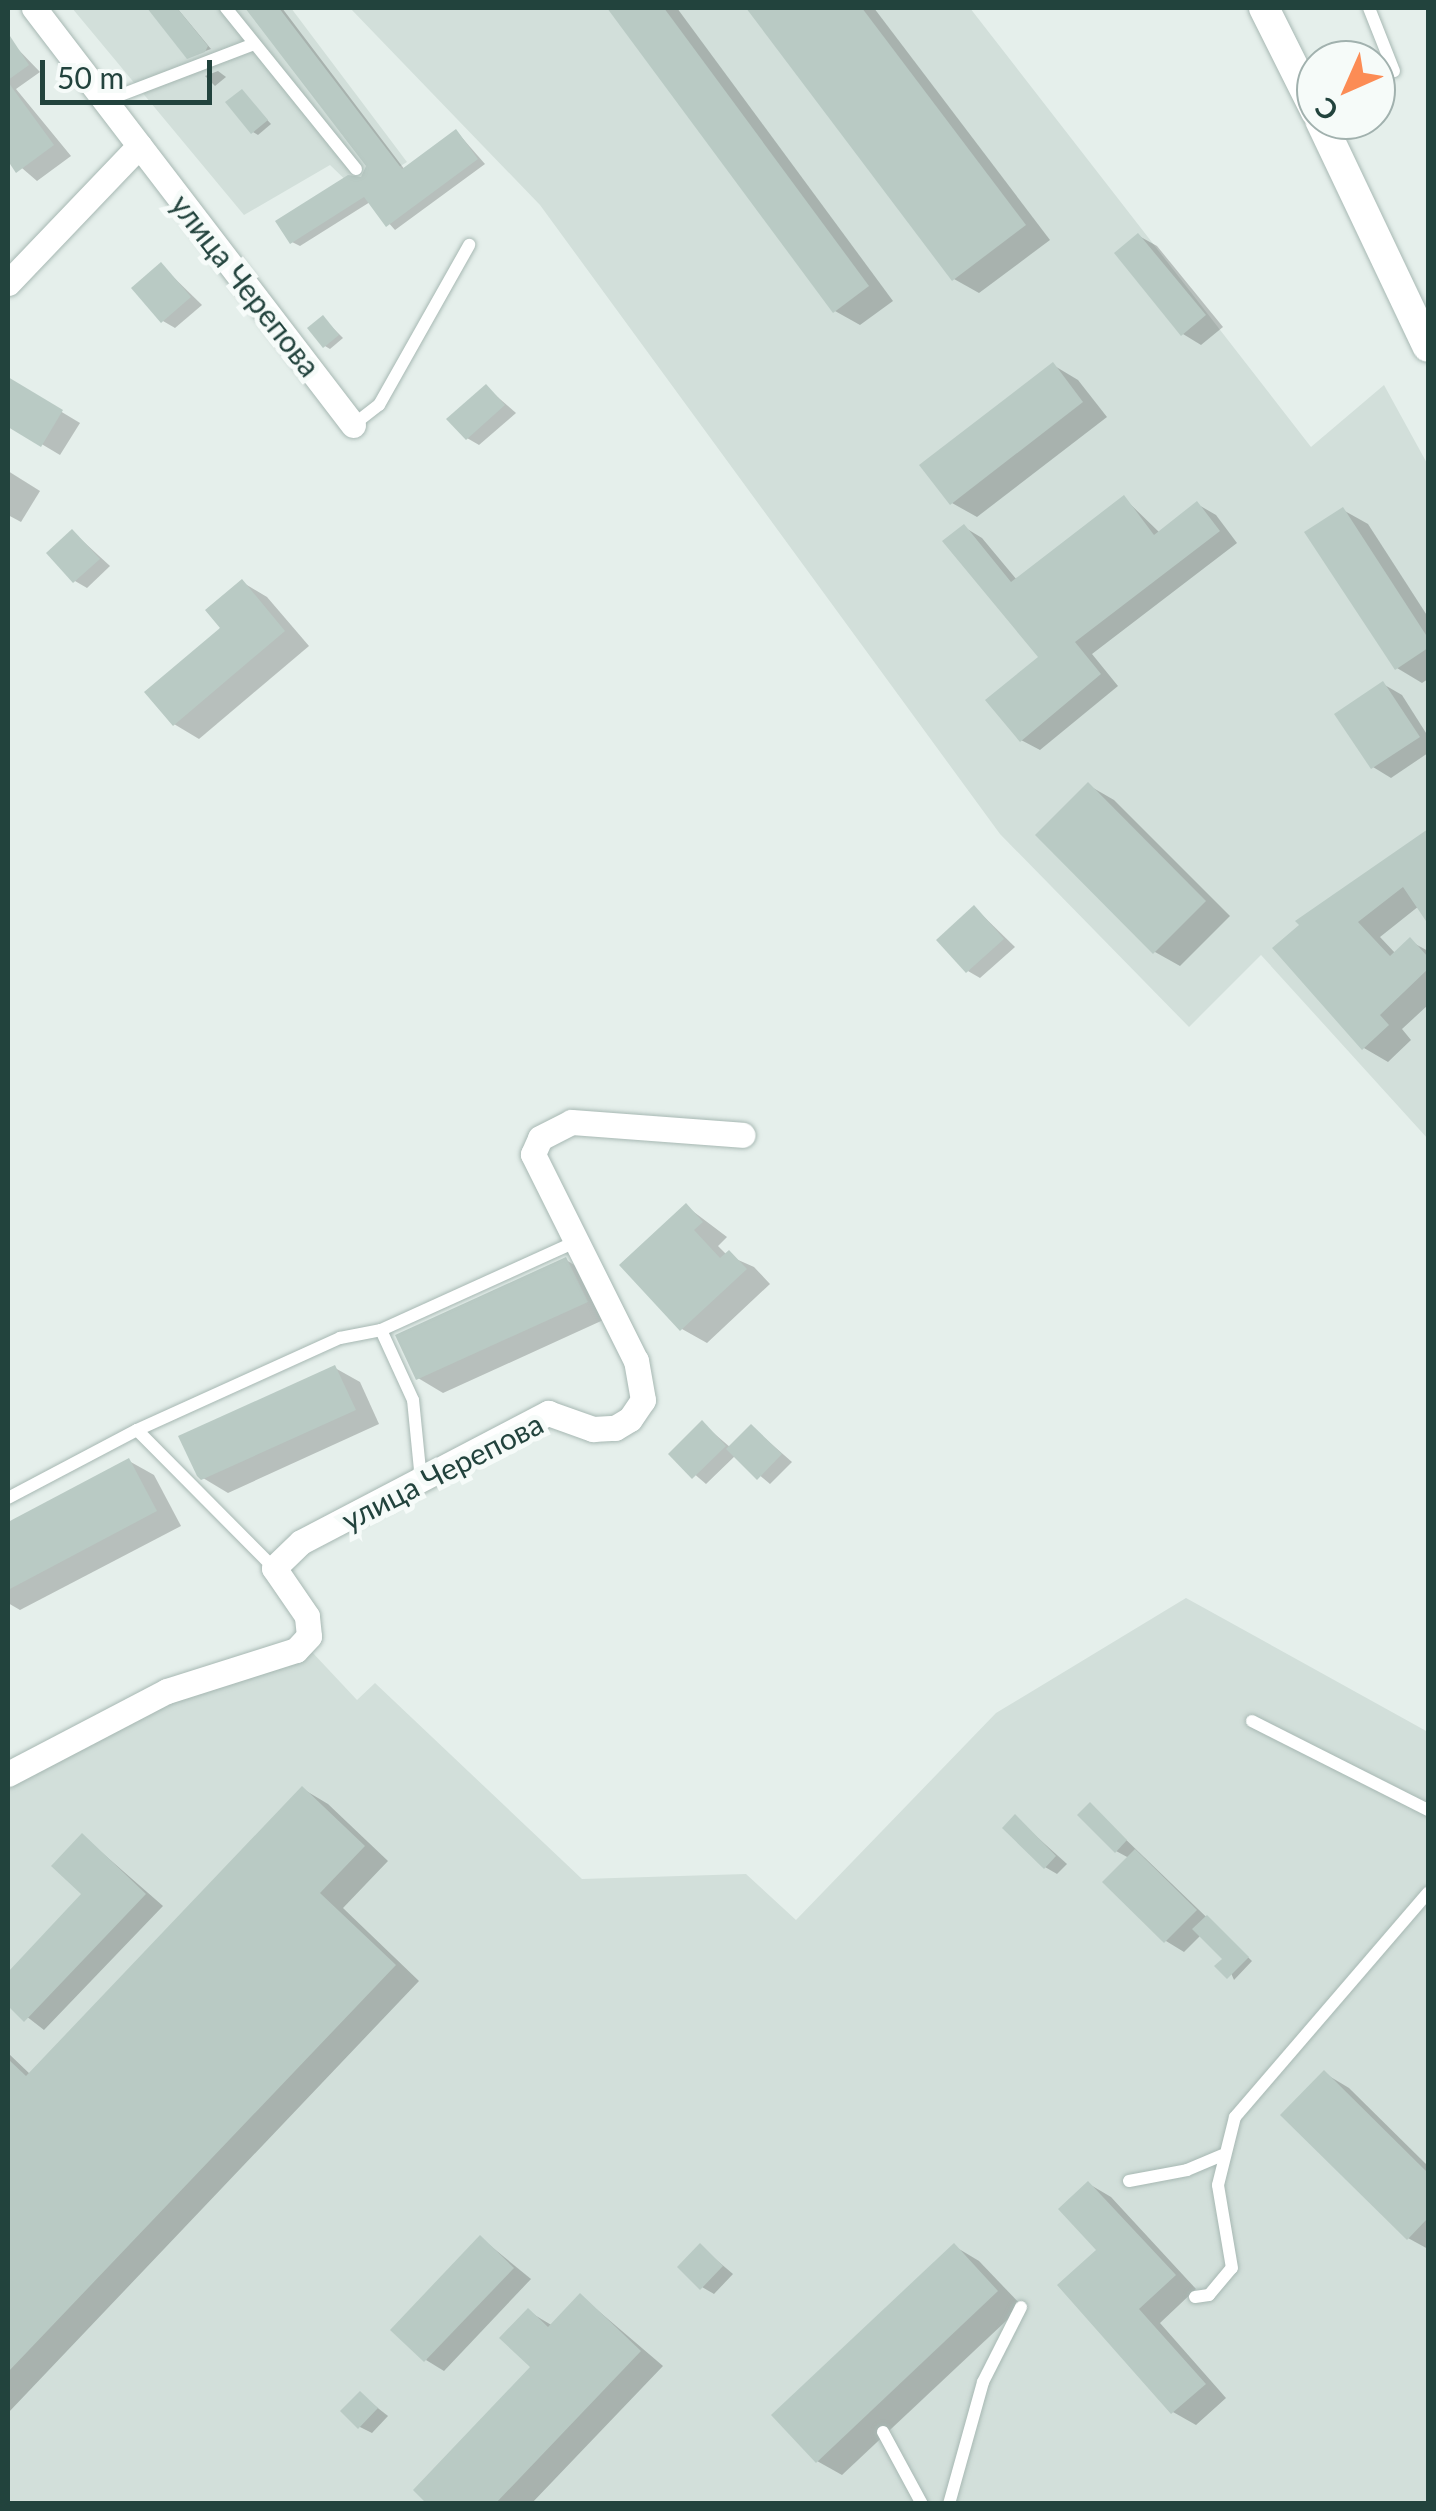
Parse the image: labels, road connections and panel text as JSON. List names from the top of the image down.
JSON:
{
  "streets": {
    "street": ["улица Черепова"]
  },
  "scale_bar": "50 m",
  "north": "bottom left"
}
